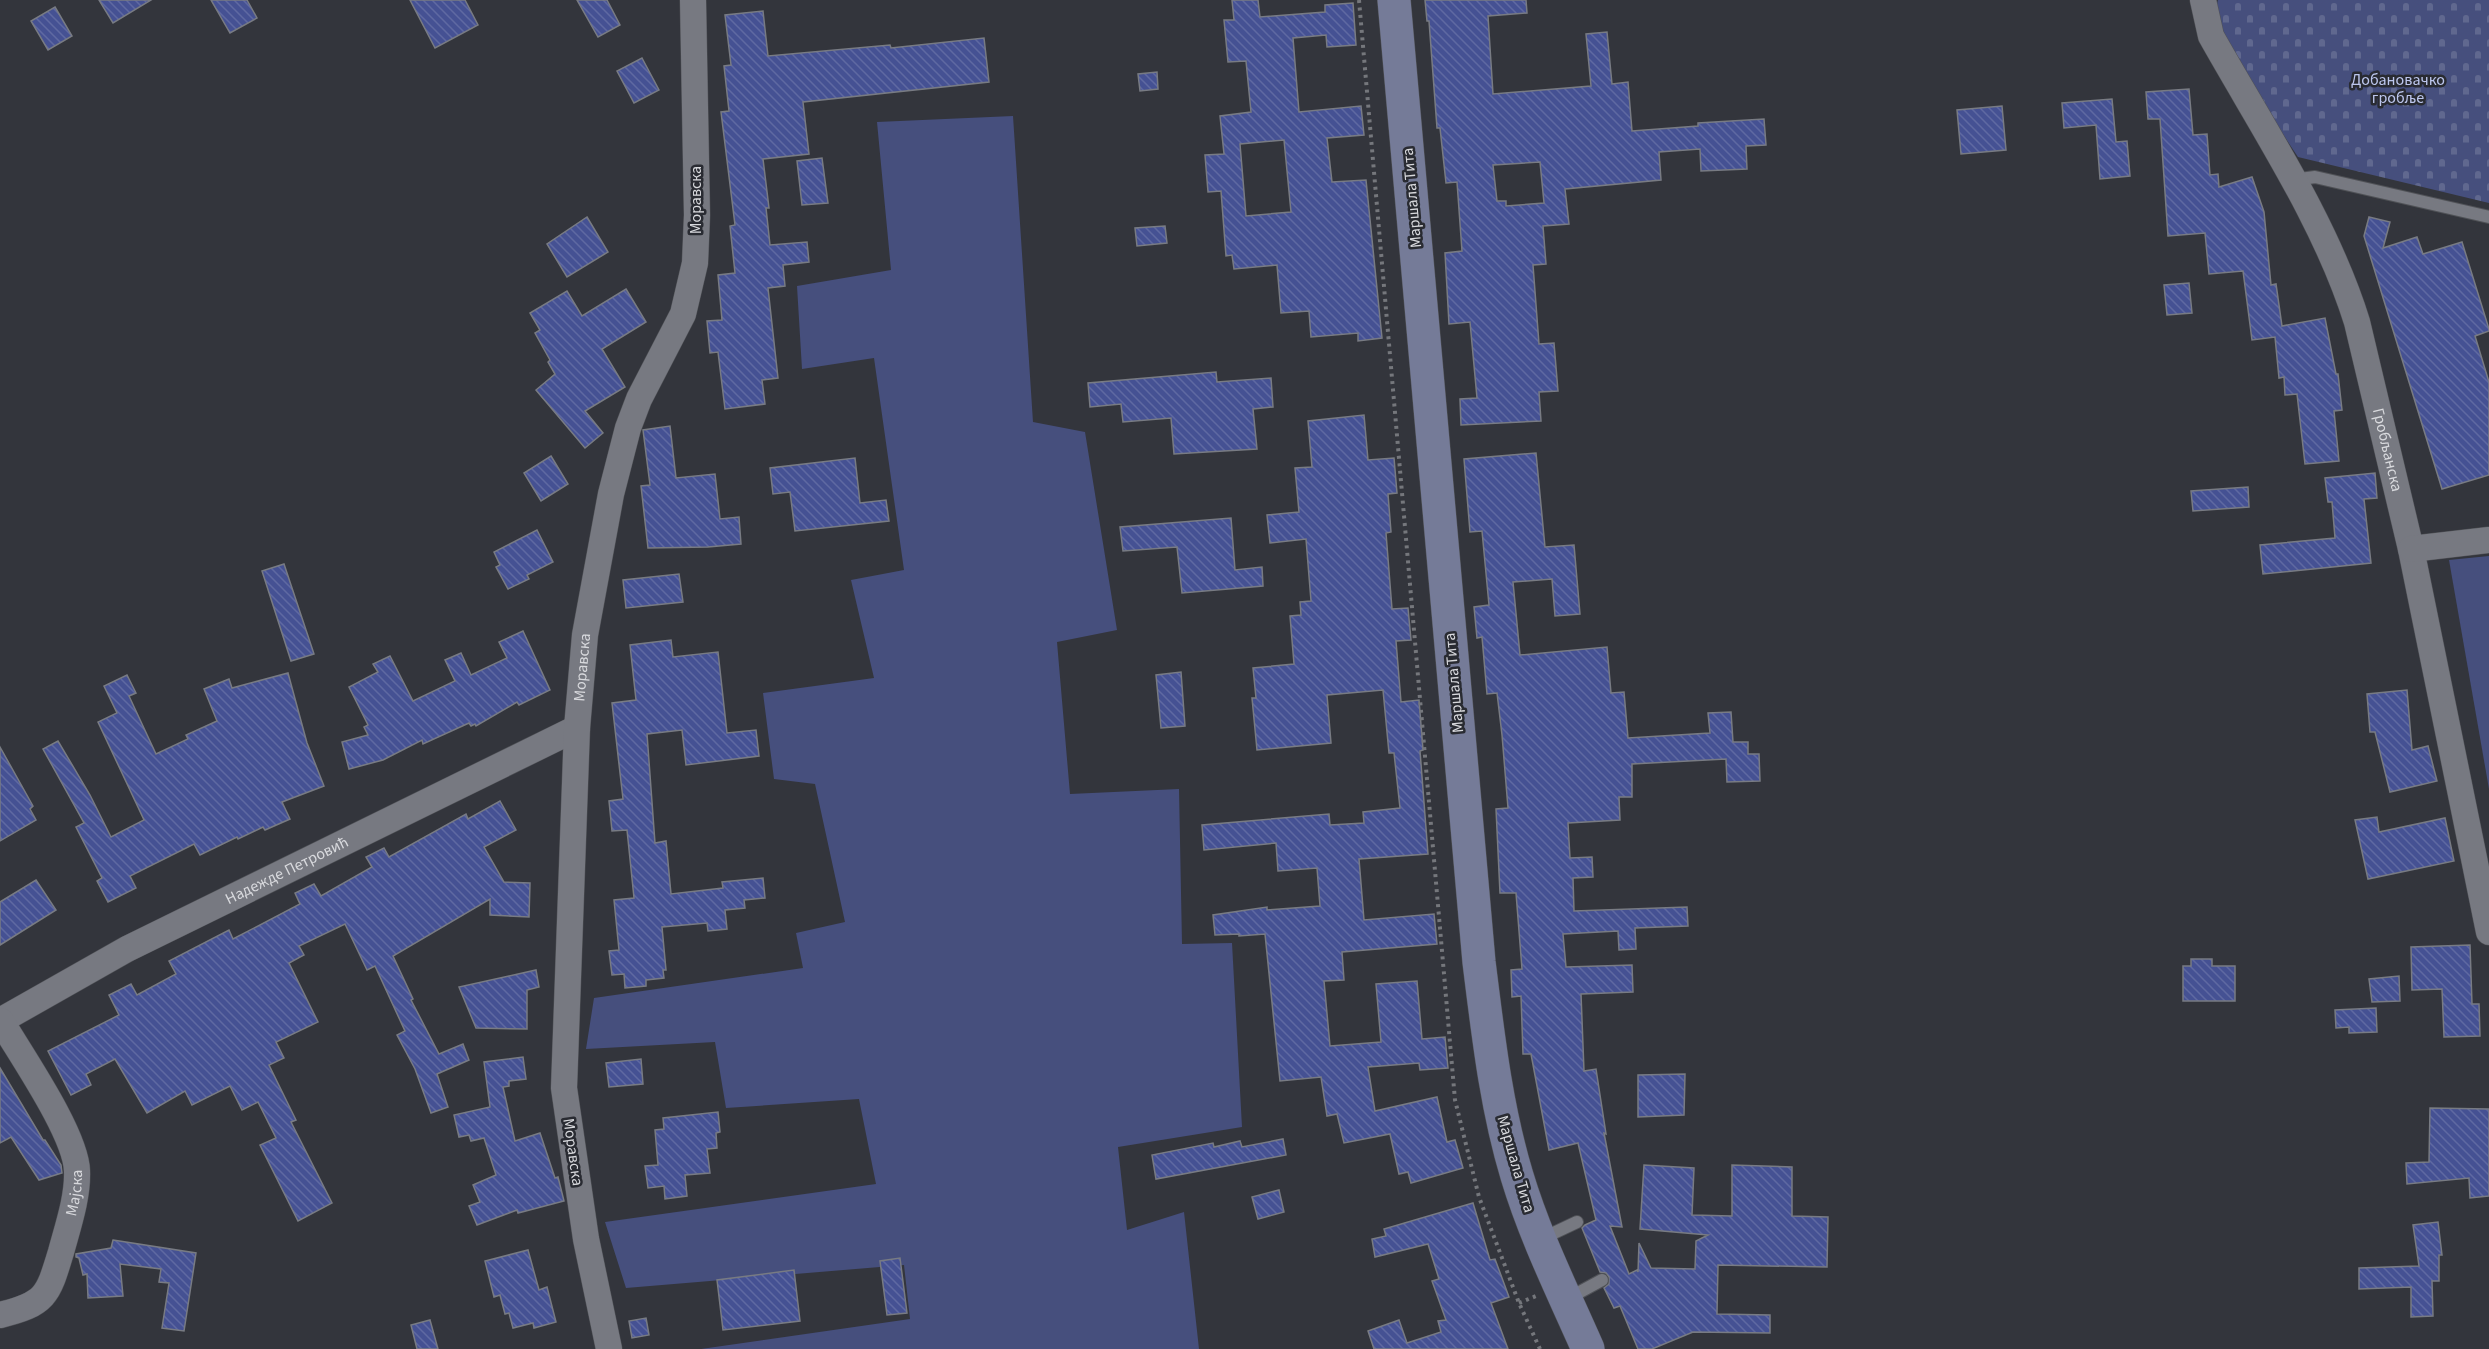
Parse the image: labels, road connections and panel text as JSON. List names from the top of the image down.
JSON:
{
  "streets": {
    "main road": ["Маршала Тита"],
    "street": [
      "Моравска",
      "Гробљанска",
      "Надежде Петровић",
      "Мајска"
    ]
  },
  "crossings": [
    ["Моравска", "Надежде Петровић"],
    ["Надежде Петровић", "Мајска"]
  ],
  "parks": ["Добановачко гробље"]
}
